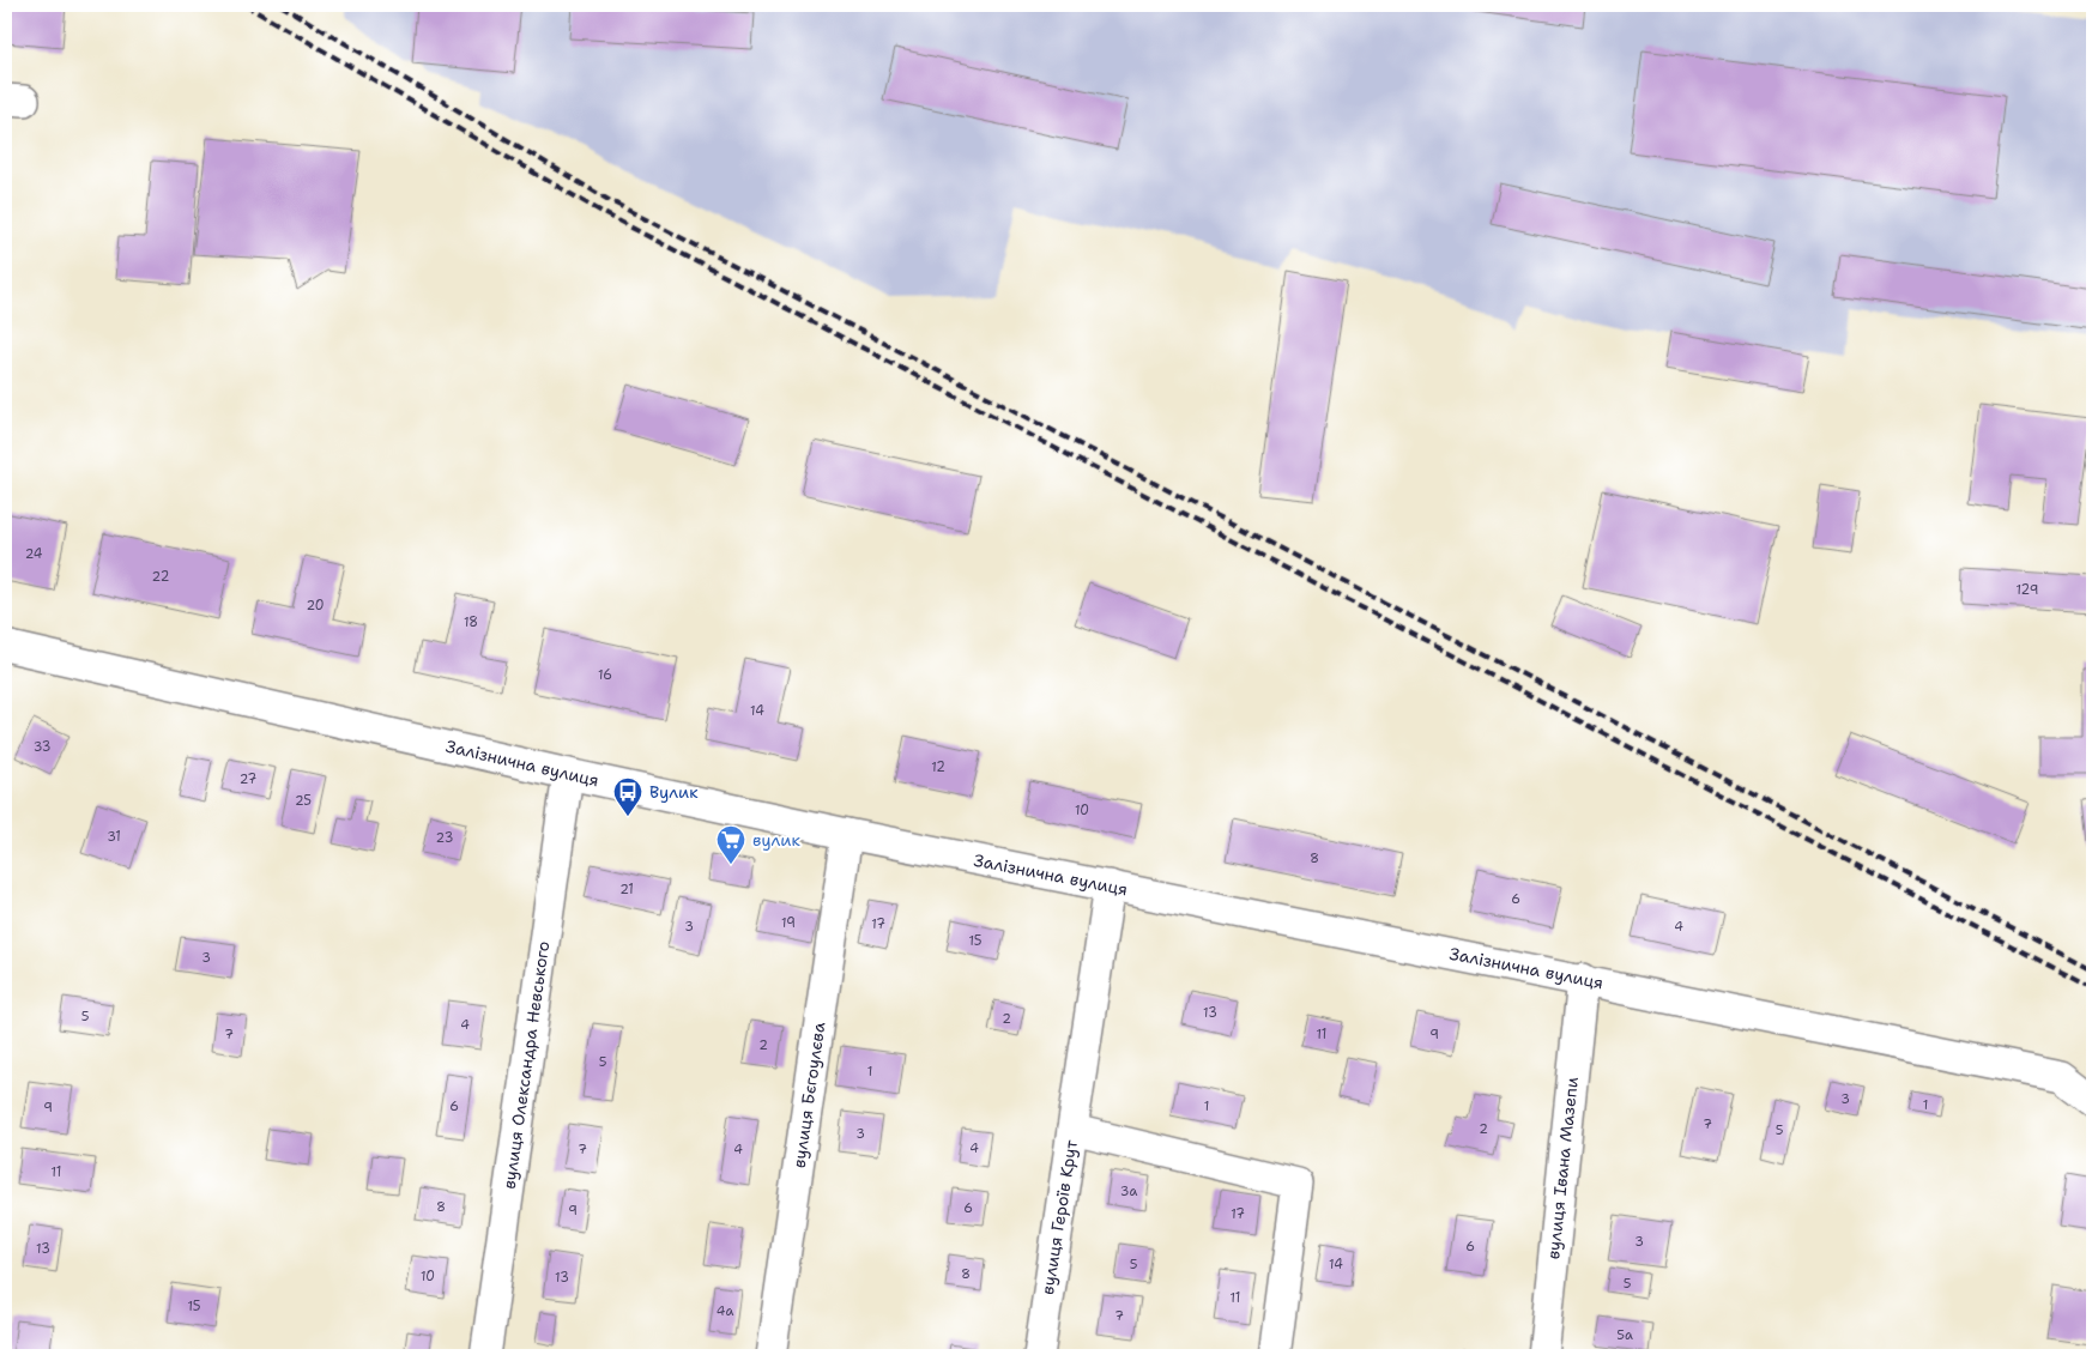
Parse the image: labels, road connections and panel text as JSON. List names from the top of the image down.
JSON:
{
  "streets": {
    "street": [
      "Залізнична вулиця",
      "вулиця Олександра Невського",
      "вулиця Бєгоулєва",
      "вулиця Івана Мазепи",
      "вулиця Героїв Крут"
    ]
  },
  "crossings": [
    ["Залізнична вулиця", "вулиця Олександра Невського"],
    ["Залізнична вулиця", "вулиця Бєгоулєва"],
    ["Залізнична вулиця", "вулиця Івана Мазепи"]
  ],
  "places": {
    "bus stop": ["Вулик"],
    "supermarket": ["вулик"]
  },
  "house_numbers": [
    "24",
    "22",
    "129",
    "20",
    "18",
    "16",
    "14",
    "33",
    "12",
    "27",
    "25",
    "10",
    "31",
    "23",
    "8",
    "21",
    "6",
    "19",
    "17",
    "3",
    "4",
    "15",
    "3",
    "13",
    "5",
    "2",
    "4",
    "7",
    "11",
    "9",
    "2",
    "5",
    "1",
    "3",
    "1",
    "6",
    "1",
    "9",
    "7",
    "2",
    "5",
    "3",
    "4",
    "7",
    "4",
    "11",
    "3а",
    "8",
    "6",
    "9",
    "17",
    "3",
    "6",
    "13",
    "5",
    "14",
    "8",
    "10",
    "13",
    "5",
    "11",
    "15",
    "4а",
    "7",
    "5а"
  ]
}
